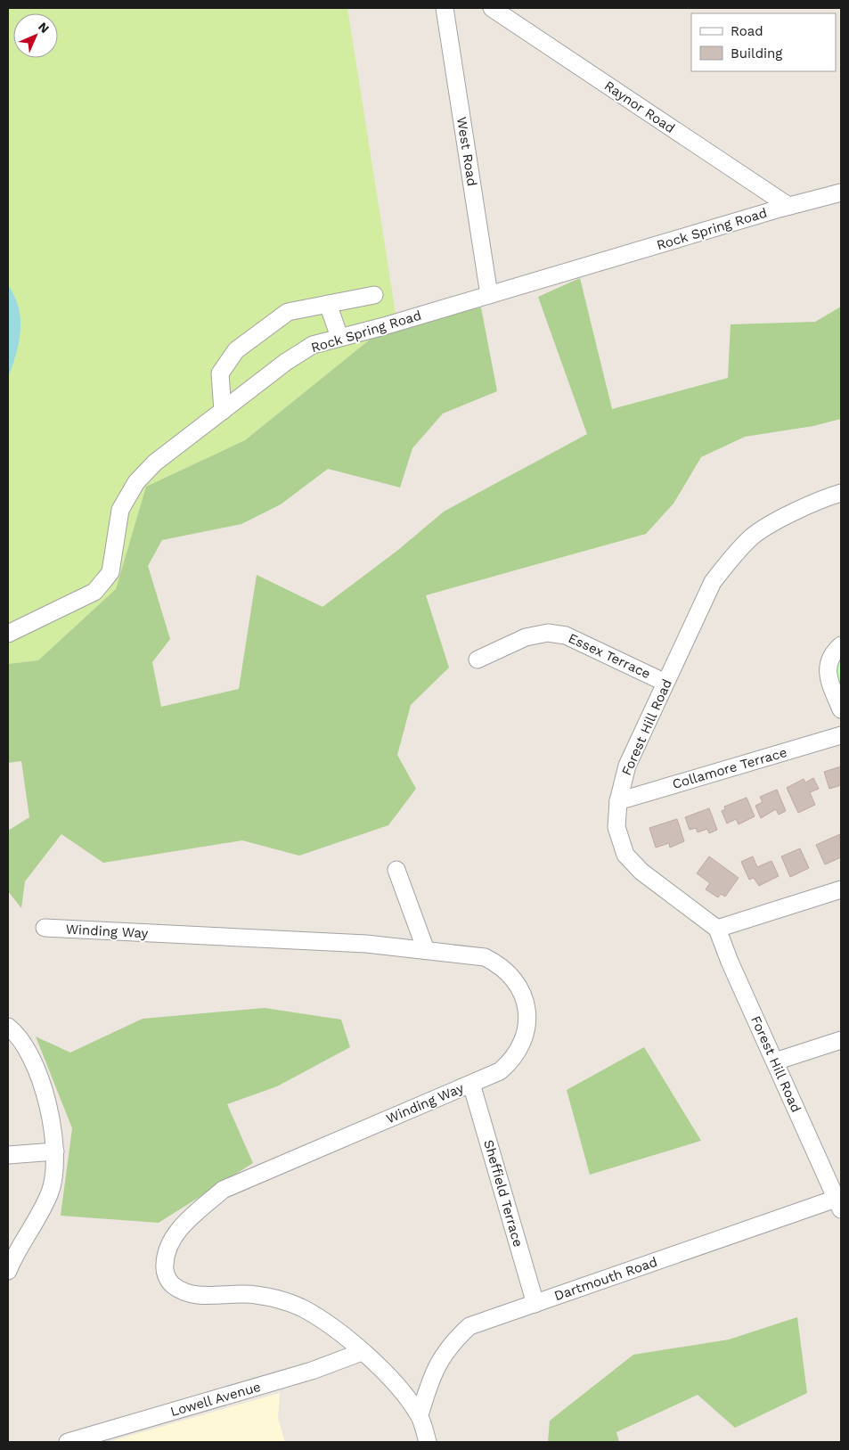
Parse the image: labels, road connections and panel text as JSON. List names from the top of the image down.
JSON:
{
  "streets": {
    "street": [
      "Raynor Road",
      "West Road",
      "Rock Spring Road",
      "Essex Terrace",
      "Forest Hill Road",
      "Collamore Terrace",
      "Winding Way",
      "Sheffield Terrace",
      "Dartmouth Road",
      "Lowell Avenue"
    ]
  },
  "crossings": [
    ["Raynor Road", "Rock Spring Road"],
    ["West Road", "Rock Spring Road"],
    ["Essex Terrace", "Forest Hill Road"],
    ["Forest Hill Road", "Collamore Terrace"],
    ["Forest Hill Road", "Dartmouth Road"],
    ["Winding Way", "Sheffield Terrace"],
    ["Winding Way", "Dartmouth Road"],
    ["Winding Way", "Lowell Avenue"],
    ["Sheffield Terrace", "Dartmouth Road"]
  ],
  "legend": ["Road", "Building"],
  "north": "top right"
}
